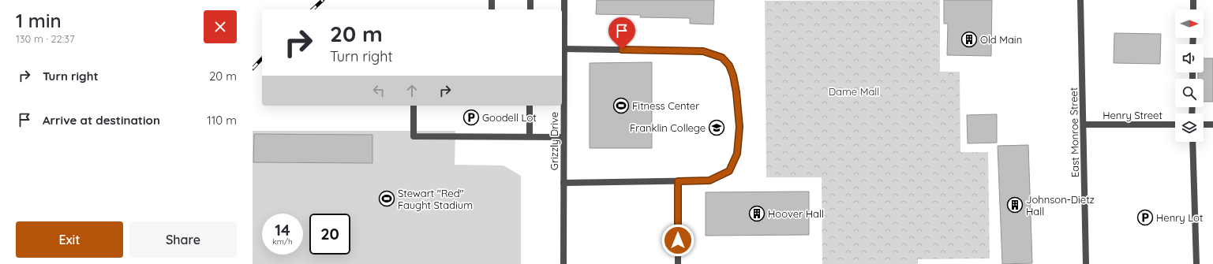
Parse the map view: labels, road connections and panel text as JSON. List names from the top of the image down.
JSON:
{
  "streets": {
    "street": ["Henry Street", "East Monroe Street", "Grizzly Drive"]
  },
  "crossings": [
    ["Henry Street", "East Monroe Street"]
  ],
  "parks": ["Dame Mall"],
  "places": {
    "building": ["Old Main", "Johnson-Dietz Hall", "Hoover Hall"],
    "sports": ["Fitness Center", "Stewart \"Red\" Faught Stadium"],
    "parking": ["Goodell Lot", "Henry Lot"],
    "school or university": ["Franklin College"]
  },
  "north": "right",
  "page": {
    "heading": ["1 min", "130 m · 22:37"],
    "turn": ["20 m", "Turn right"],
    "list": [
      {
        "name": "Turn right",
        "value": "20 m"
      },
      {
        "name": "Arrive at destination",
        "value": "110 m"
      }
    ],
    "speed": "14 km/h",
    "limit": "20",
    "buttons": ["Exit", "Share"]
  }
}
